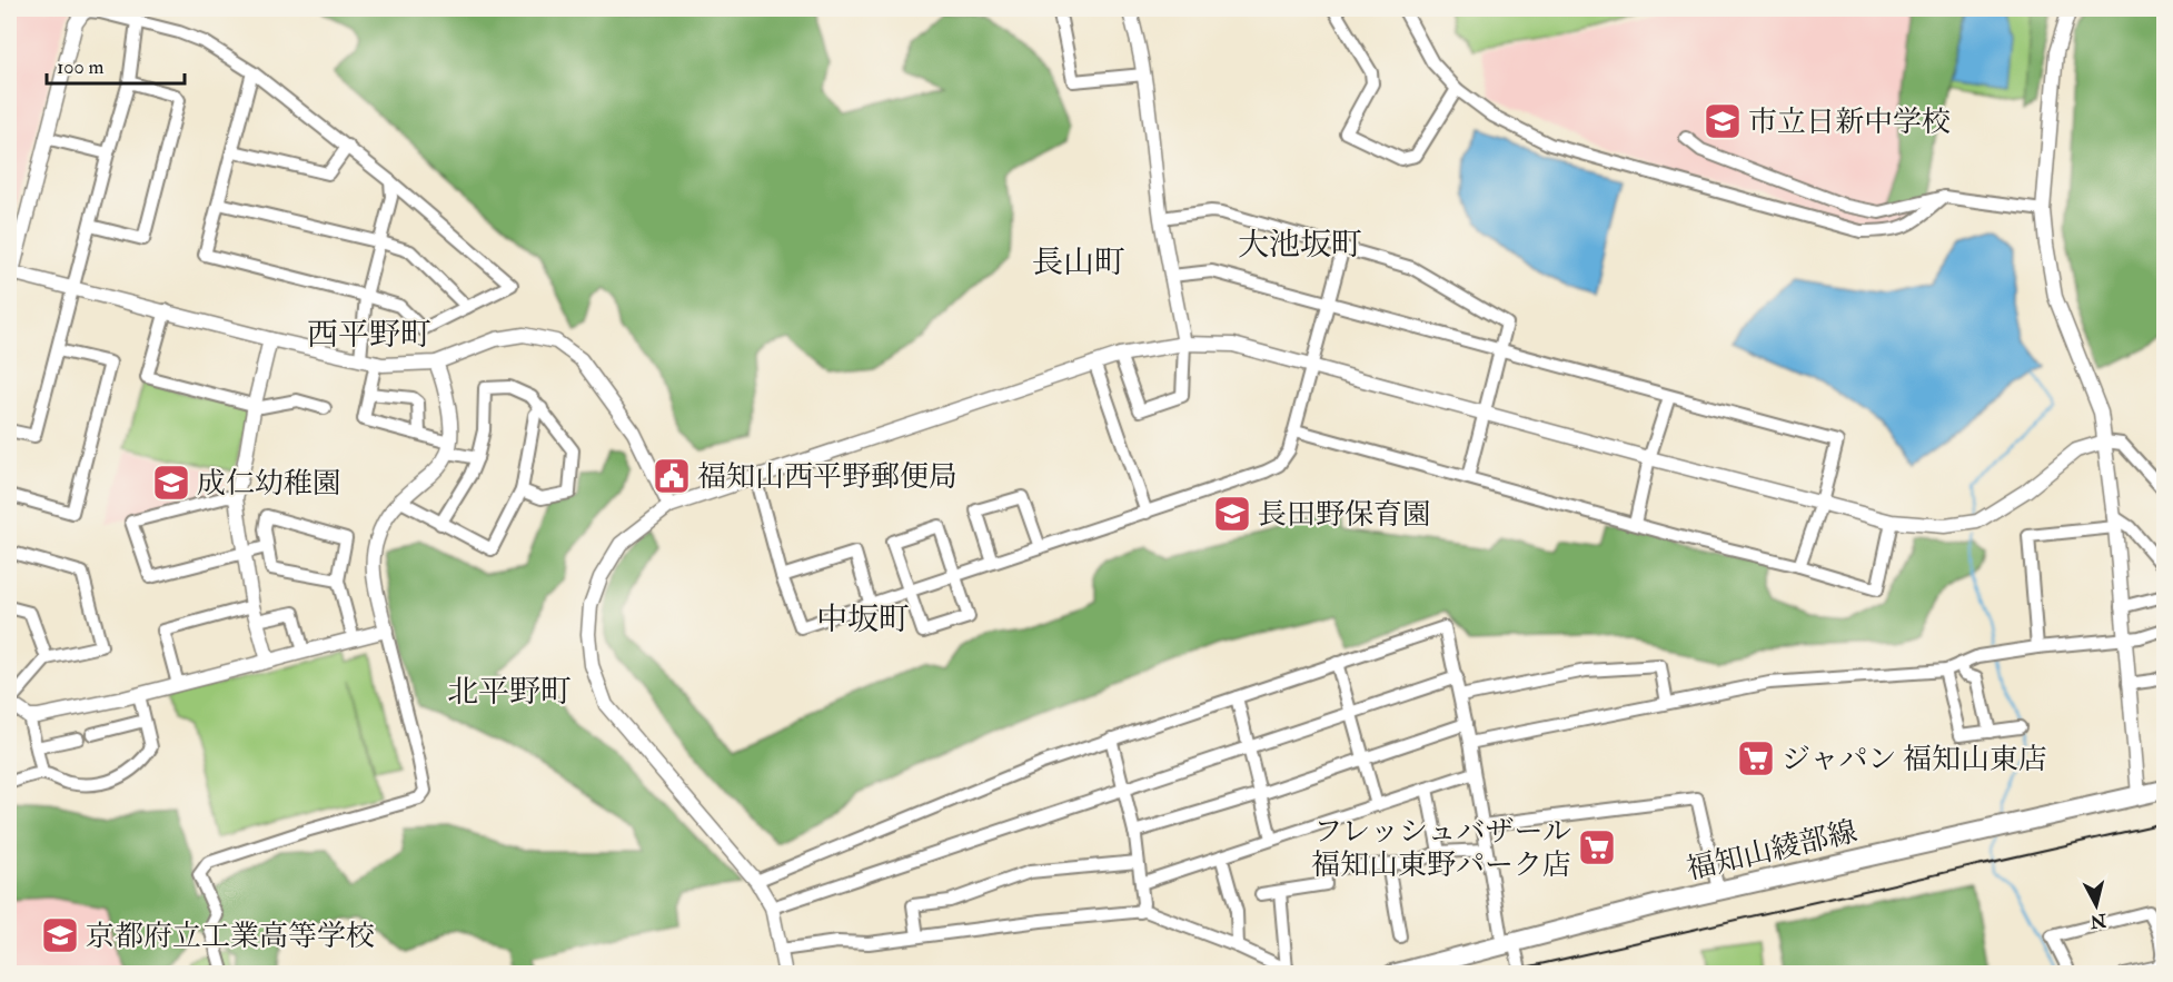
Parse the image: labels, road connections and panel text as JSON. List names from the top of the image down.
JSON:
{
  "streets": {
    "main road": ["福知山綾部線"]
  },
  "districts": [
    "大池坂町",
    "長山町",
    "西平野町",
    "中坂町",
    "北平野町"
  ],
  "places": {
    "school or university": [
      "市立日新中学校",
      "成仁幼稚園",
      "長田野保育園",
      "京都府立工業高等学校"
    ],
    "public building": ["福知山西平野郵便局"],
    "supermarket": ["ジャパン 福知山東店", "フレッシュバザール 福知山東野パーク店"]
  },
  "scale_bar": "100 m",
  "north": "bottom"
}
